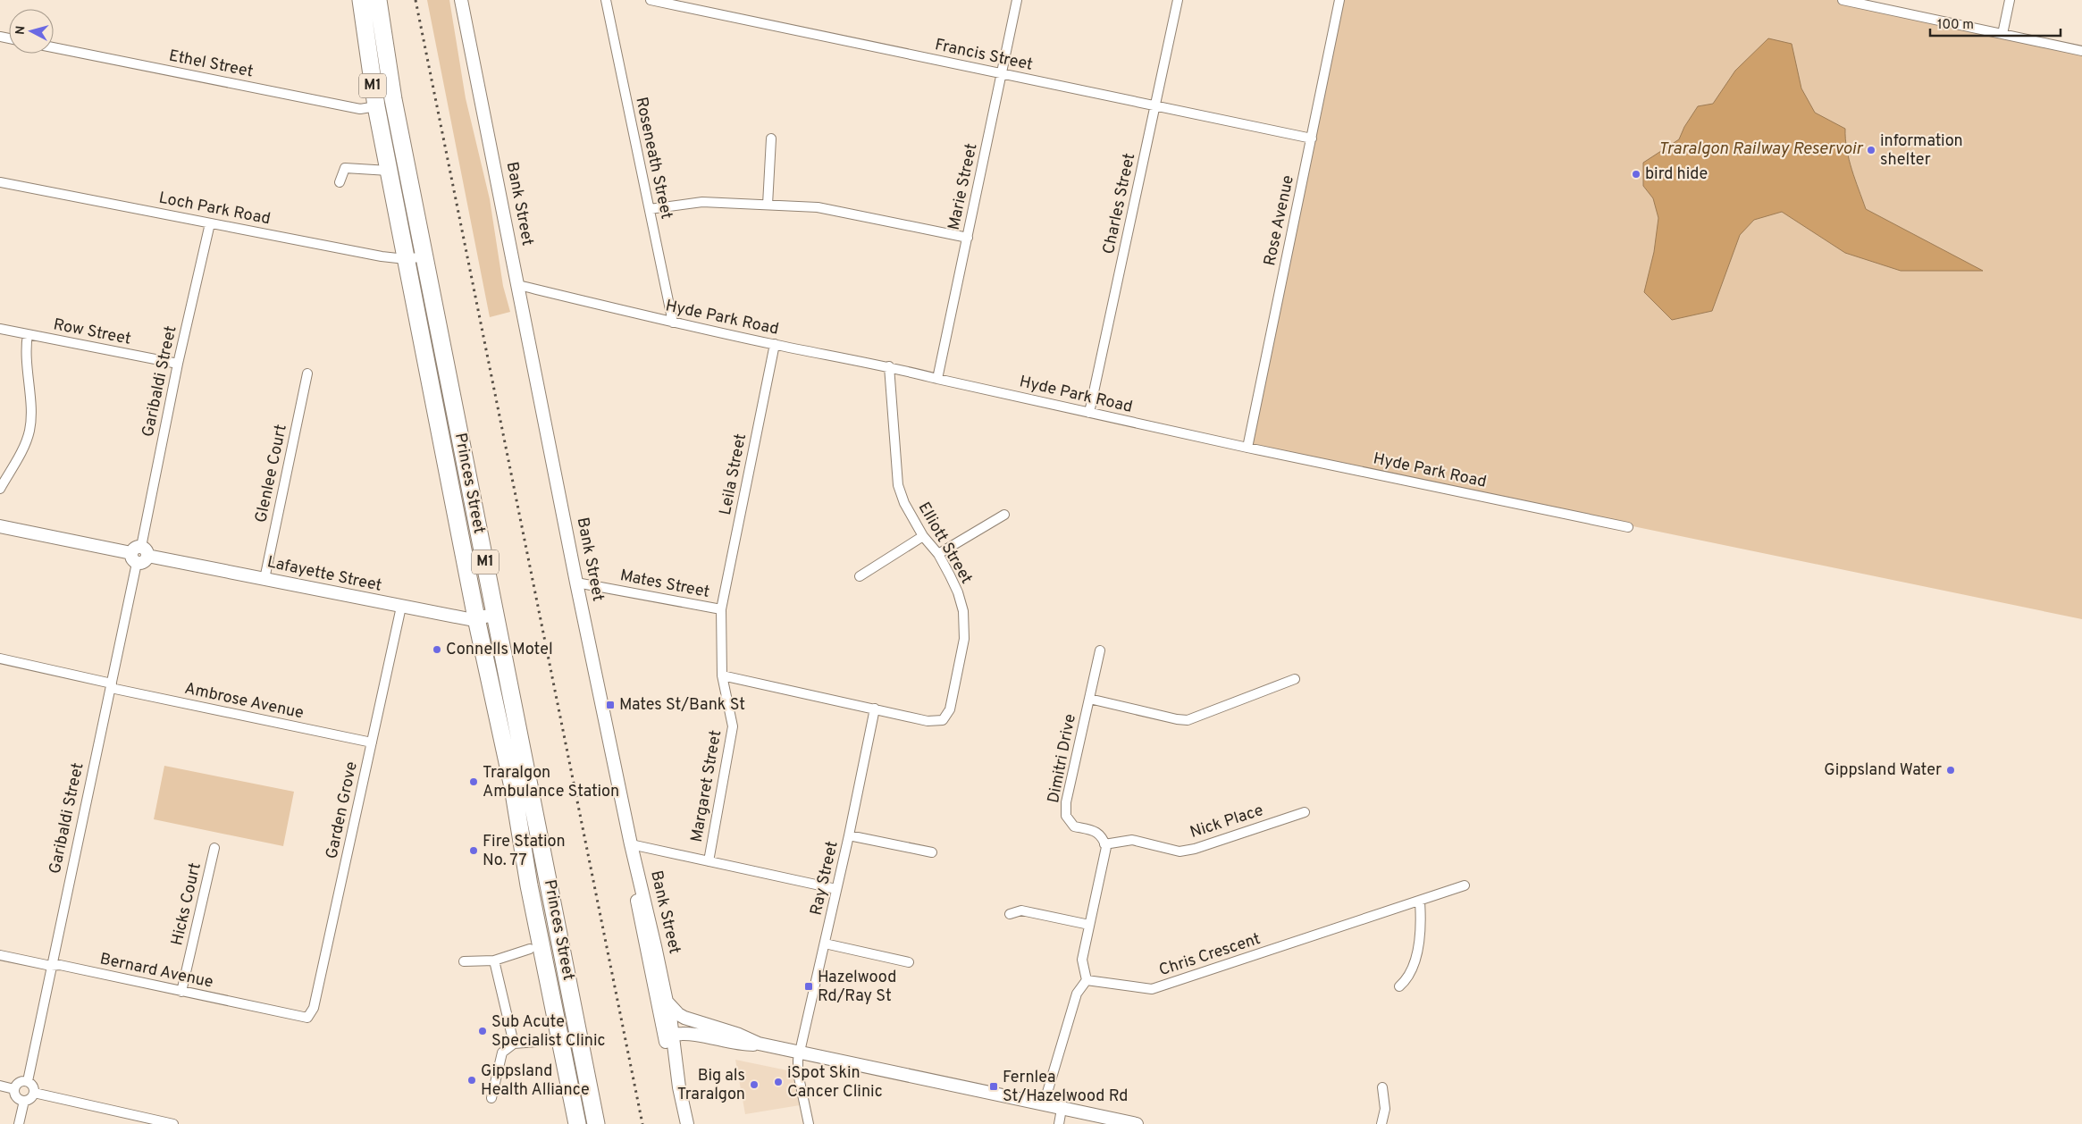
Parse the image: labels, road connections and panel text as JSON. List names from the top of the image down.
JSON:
{
  "streets": {
    "highway": ["M1", "Princes Street"],
    "main road": ["Bank Street", "Lafayette Street"],
    "street": [
      "Francis Street",
      "Ethel Street",
      "Roseneath Street",
      "Marie Street",
      "Charles Street",
      "Loch Park Road",
      "Rose Avenue",
      "Hyde Park Road",
      "Row Street",
      "Garibaldi Street",
      "Glenlee Court",
      "Leila Street",
      "Elliott Street",
      "Mates Street",
      "Ambrose Avenue",
      "Dimitri Drive",
      "Margaret Street",
      "Garden Grove",
      "Nick Place",
      "Ray Street",
      "Hicks Court",
      "Chris Crescent",
      "Bernard Avenue"
    ]
  },
  "crossings": [
    ["Francis Street", "Marie Street"],
    ["Francis Street", "Charles Street"],
    ["Francis Street", "Rose Avenue"],
    ["Ethel Street", "Princes Street"],
    ["Roseneath Street", "Hyde Park Road"],
    ["Marie Street", "Hyde Park Road"],
    ["Bank Street", "Hyde Park Road"],
    ["Bank Street", "Mates Street"],
    ["Charles Street", "Hyde Park Road"],
    ["Loch Park Road", "Garibaldi Street"],
    ["Loch Park Road", "Princes Street"],
    ["Rose Avenue", "Hyde Park Road"],
    ["Hyde Park Road", "Leila Street"],
    ["Hyde Park Road", "Elliott Street"],
    ["Row Street", "Garibaldi Street"],
    ["Garibaldi Street", "Lafayette Street"],
    ["Garibaldi Street", "Ambrose Avenue"],
    ["Garibaldi Street", "Bernard Avenue"],
    ["Glenlee Court", "Lafayette Street"],
    ["Leila Street", "Mates Street"],
    ["Leila Street", "Margaret Street"],
    ["Princes Street", "Lafayette Street"],
    ["Elliott Street", "Margaret Street"],
    ["Elliott Street", "Ray Street"],
    ["Lafayette Street", "Garden Grove"],
    ["Mates Street", "Margaret Street"],
    ["Ambrose Avenue", "Garden Grove"],
    ["Dimitri Drive", "Nick Place"],
    ["Garden Grove", "Bernard Avenue"],
    ["Hicks Court", "Bernard Avenue"]
  ],
  "water": ["Traralgon Railway Reservoir"],
  "places": {
    "other": [
      "information shelter",
      "bird hide",
      "Connells Motel",
      "Gippsland Water",
      "Traralgon Ambulance Station",
      "Fire Station No. 77",
      "Sub Acute Specialist Clinic",
      "Gippsland Health Alliance",
      "iSpot Skin Cancer Clinic",
      "Big als Traralgon"
    ],
    "transit": ["Mates St/Bank St", "Hazelwood Rd/Ray St", "Fernlea St/Hazelwood Rd"]
  },
  "scale_bar": "100 m",
  "north": "left"
}
